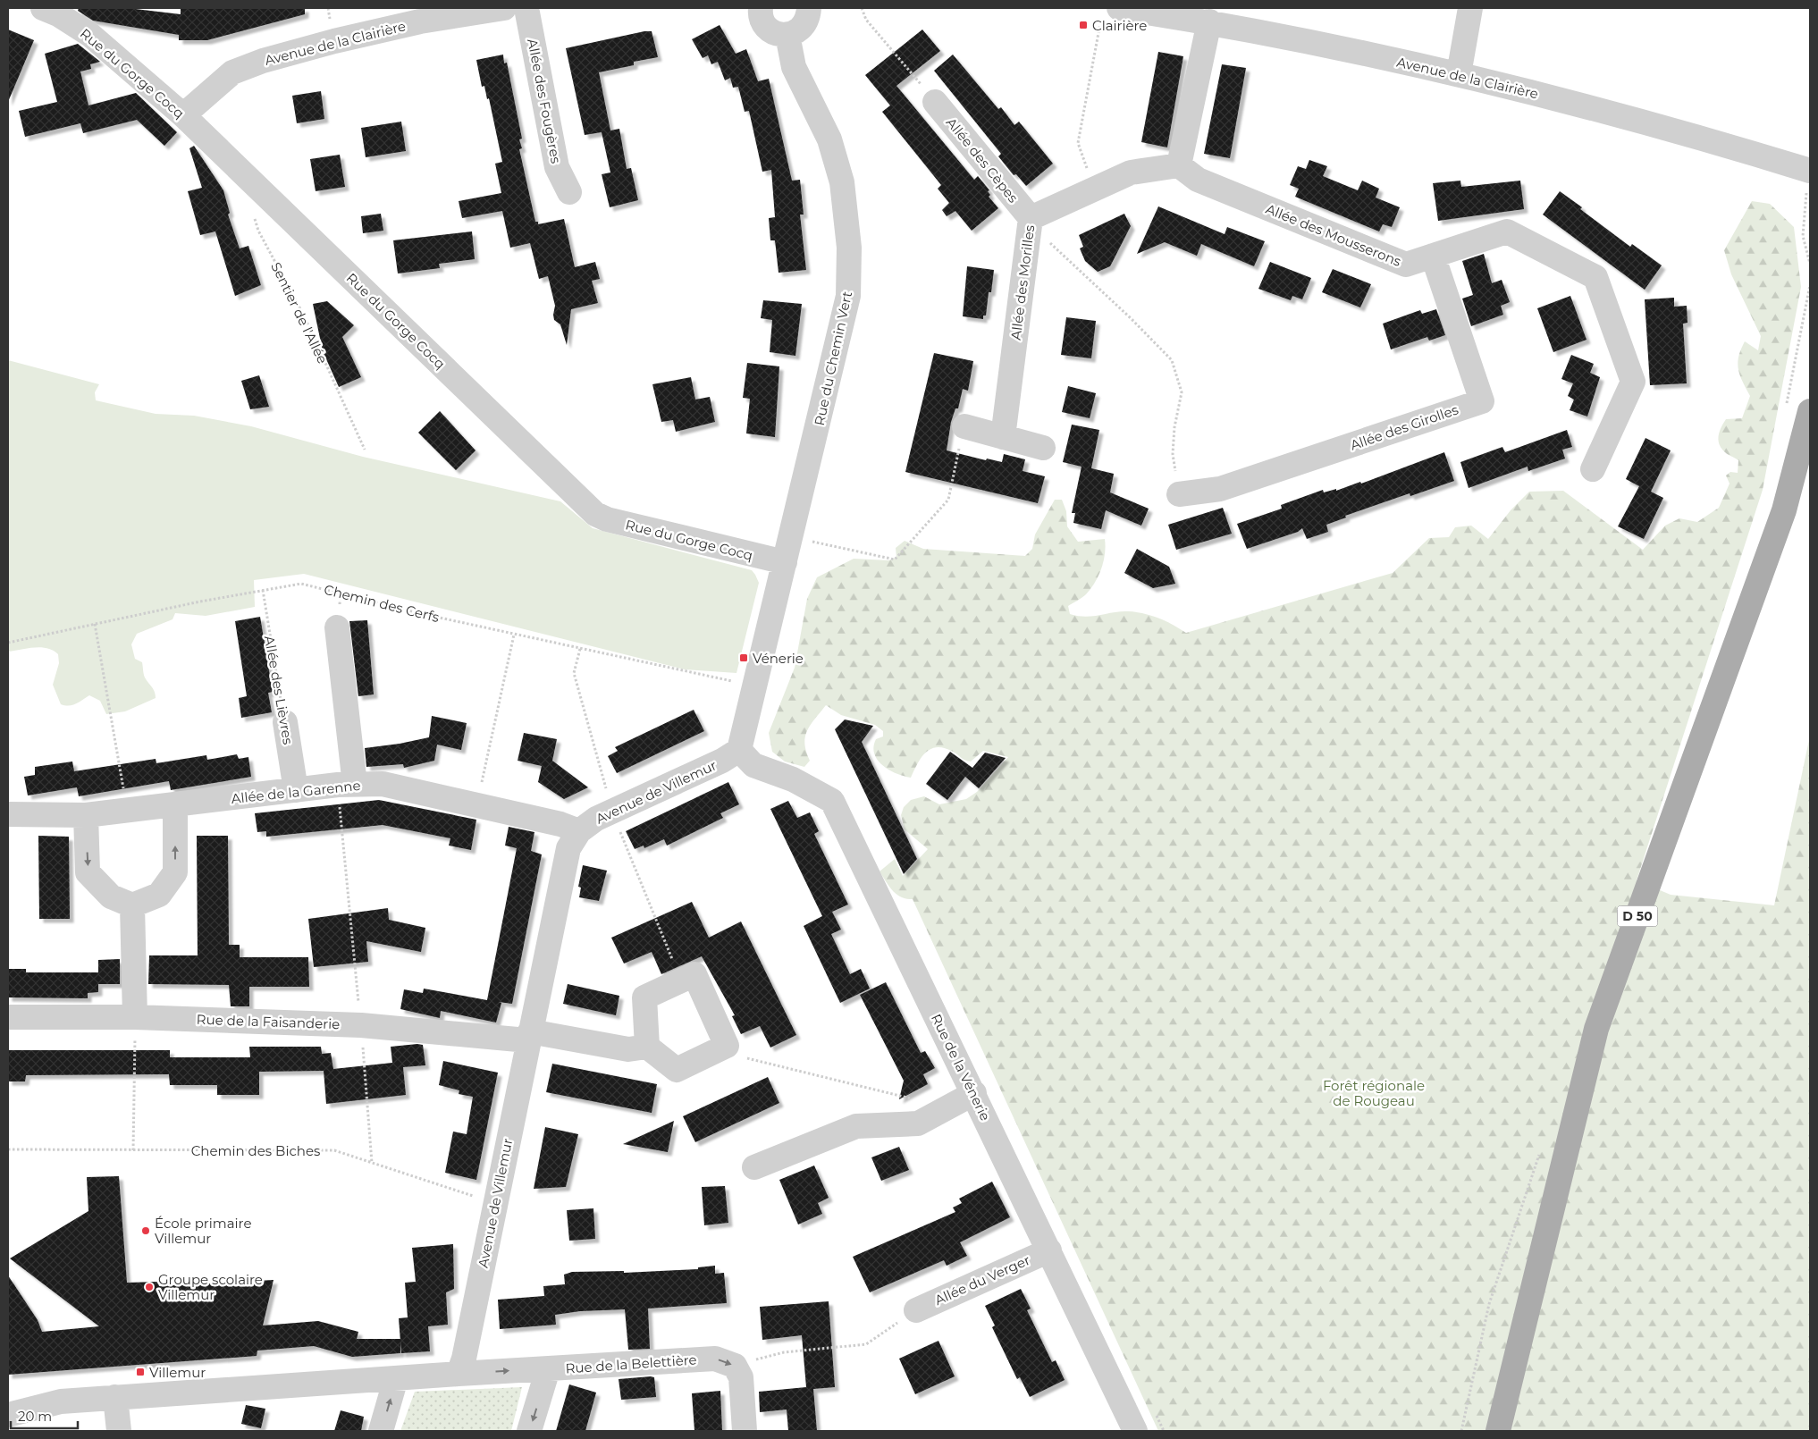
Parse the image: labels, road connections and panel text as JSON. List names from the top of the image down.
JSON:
{
  "streets": {
    "main road": ["D 50"],
    "street": [
      "Avenue de la Clairière",
      "Rue du Gorge Cocq",
      "Allée des Fougères",
      "Allée des Cèpes",
      "Allée des Mousserons",
      "Allée des Morilles",
      "Rue du Chemin Vert",
      "Allée des Girolles",
      "Allée des Lièvres",
      "Allée de la Garenne",
      "Avenue de Villemur",
      "Rue de la Faisanderie",
      "Rue de la Vénerie",
      "Allée du Verger",
      "Rue de la Belettière"
    ],
    "path": ["Sentier de l'Allée", "Chemin des Cerfs", "Chemin des Biches"]
  },
  "crossings": [
    ["Avenue de la Clairière", "Rue du Gorge Cocq"],
    ["Rue du Gorge Cocq", "Rue du Chemin Vert"],
    ["Allée des Cèpes", "Allée des Morilles"],
    ["Allée des Mousserons", "Allée des Morilles"],
    ["Allée des Mousserons", "Allée des Girolles"],
    ["Rue du Chemin Vert", "Chemin des Cerfs"],
    ["Chemin des Cerfs", "Allée des Lièvres"],
    ["Allée des Lièvres", "Allée de la Garenne"],
    ["Allée de la Garenne", "Avenue de Villemur"],
    ["Avenue de Villemur", "Rue de la Faisanderie"],
    ["Avenue de Villemur", "Rue de la Vénerie"],
    ["Avenue de Villemur", "Chemin des Biches"],
    ["Avenue de Villemur", "Rue de la Belettière"],
    ["Rue de la Vénerie", "Allée du Verger"]
  ],
  "one_way": ["Rue de la Belettière"],
  "parks": ["Forêt régionale de Rougeau"],
  "places": {
    "transit": ["Clairière", "Vénerie", "Villemur"],
    "other": ["École primaire Villemur", "Groupe scolaire Villemur"]
  },
  "scale_bar": "20 m"
}
